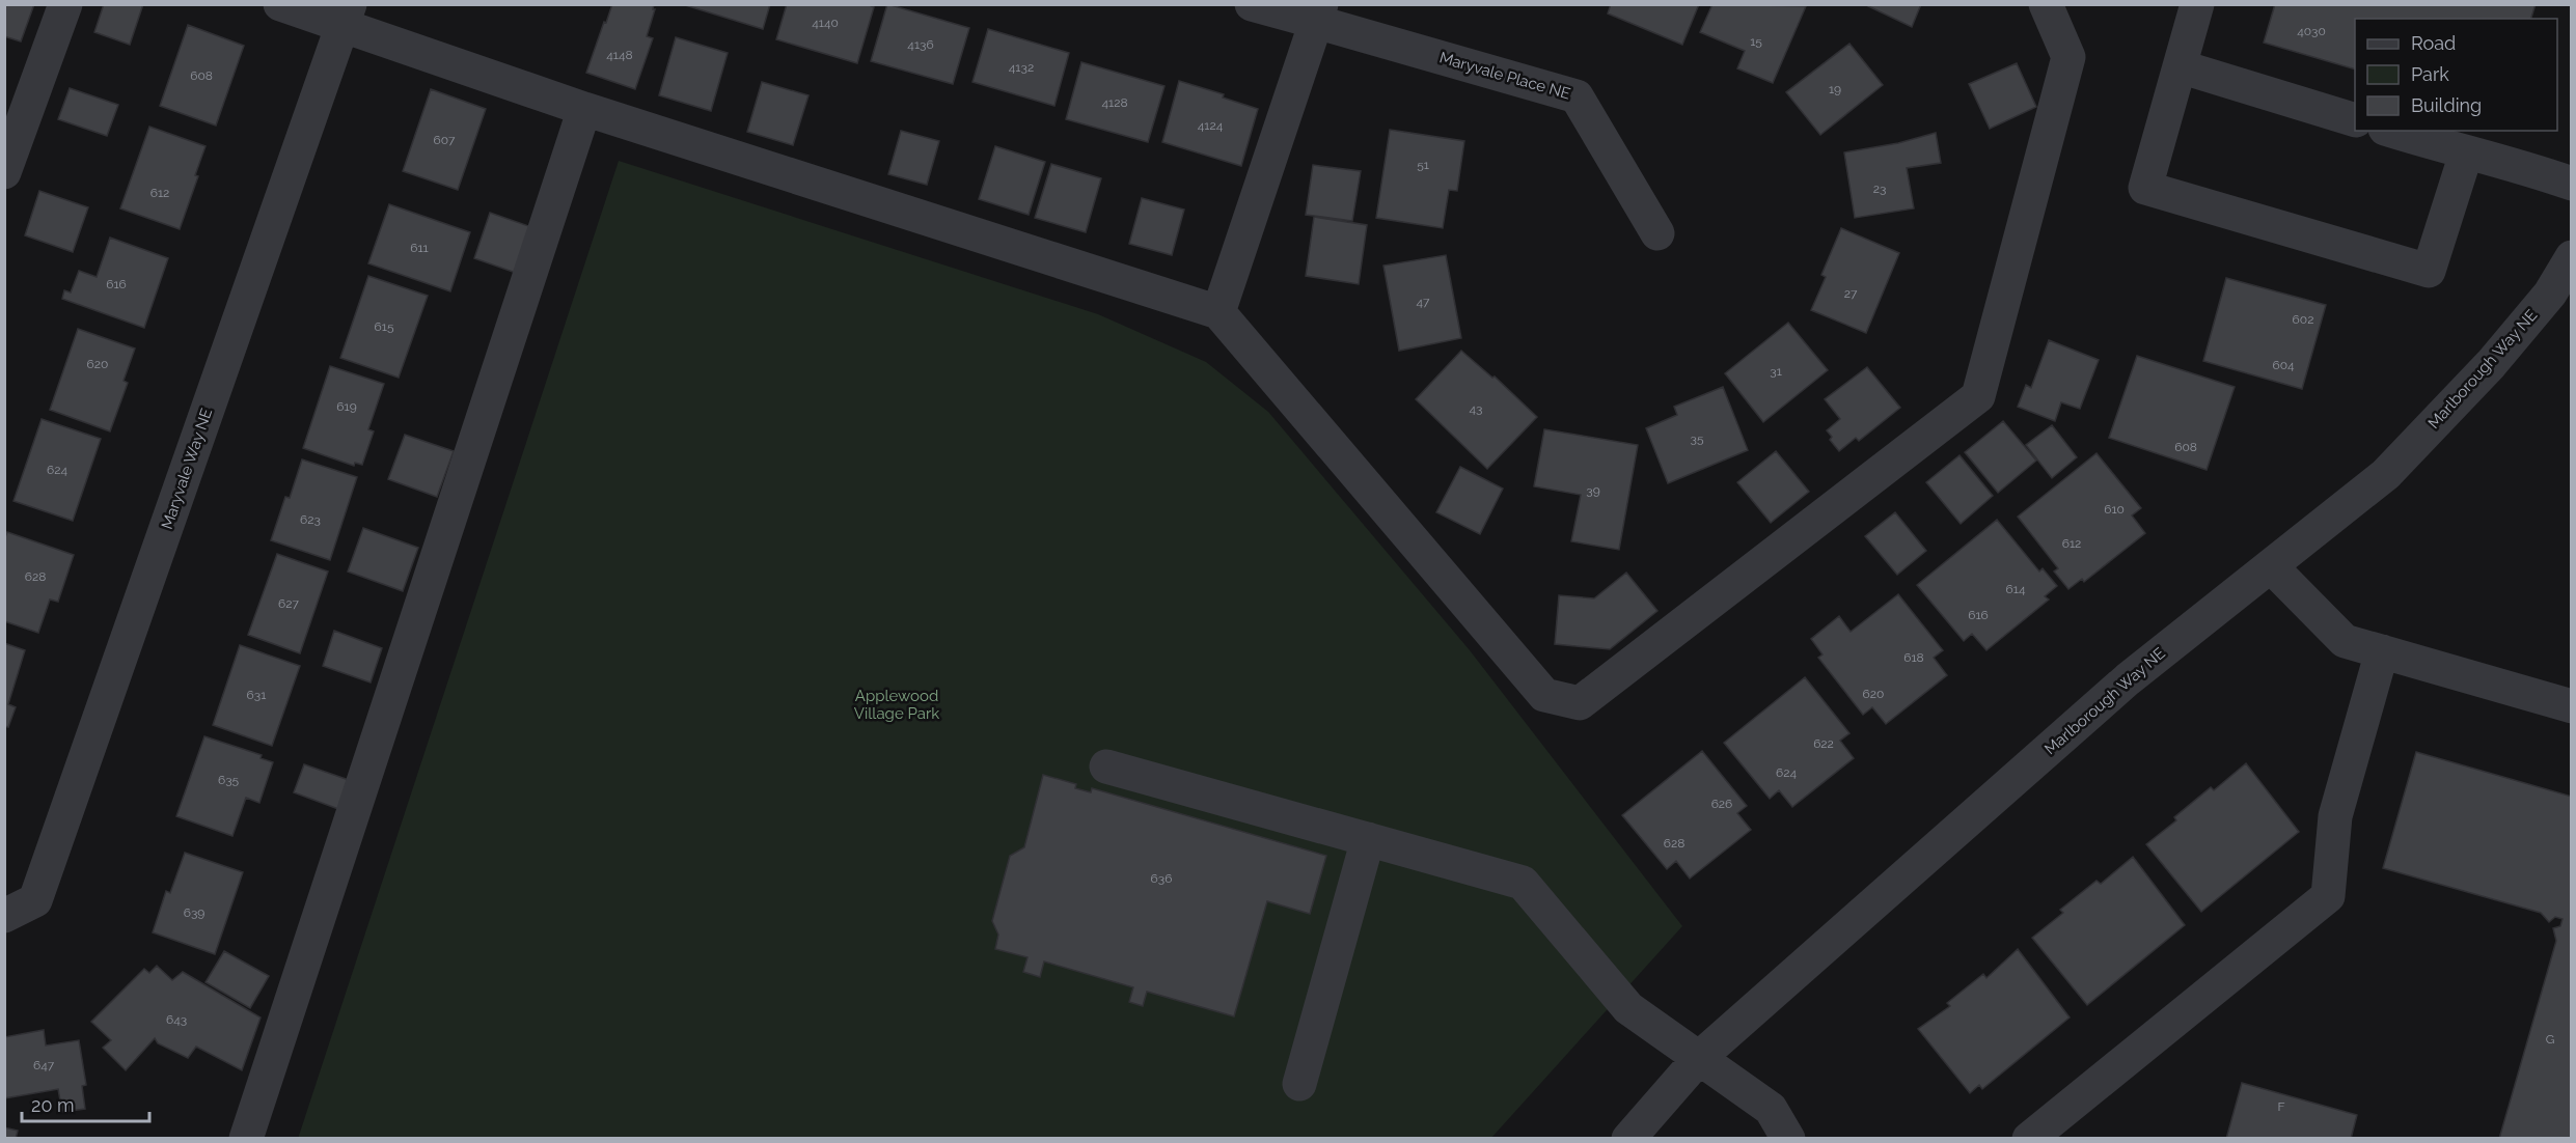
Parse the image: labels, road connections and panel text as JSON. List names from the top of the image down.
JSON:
{
  "streets": {
    "street": ["Maryvale Place NE", "Marlborough Way NE", "Maryvale Way NE"]
  },
  "parks": ["Applewood Village Park"],
  "house_numbers": [
    "4140",
    "4030",
    "15",
    "4136",
    "4148",
    "4132",
    "608",
    "19",
    "4128",
    "4124",
    "607",
    "51",
    "23",
    "612",
    "611",
    "616",
    "27",
    "47",
    "602",
    "615",
    "620",
    "604",
    "31",
    "619",
    "43",
    "35",
    "608",
    "624",
    "39",
    "610",
    "623",
    "612",
    "628",
    "614",
    "627",
    "616",
    "618",
    "620",
    "631",
    "622",
    "624",
    "635",
    "626",
    "628",
    "636",
    "639",
    "643",
    "G",
    "647",
    "F"
  ],
  "legend": ["Road", "Park", "Building"],
  "scale_bar": "20 m"
}
